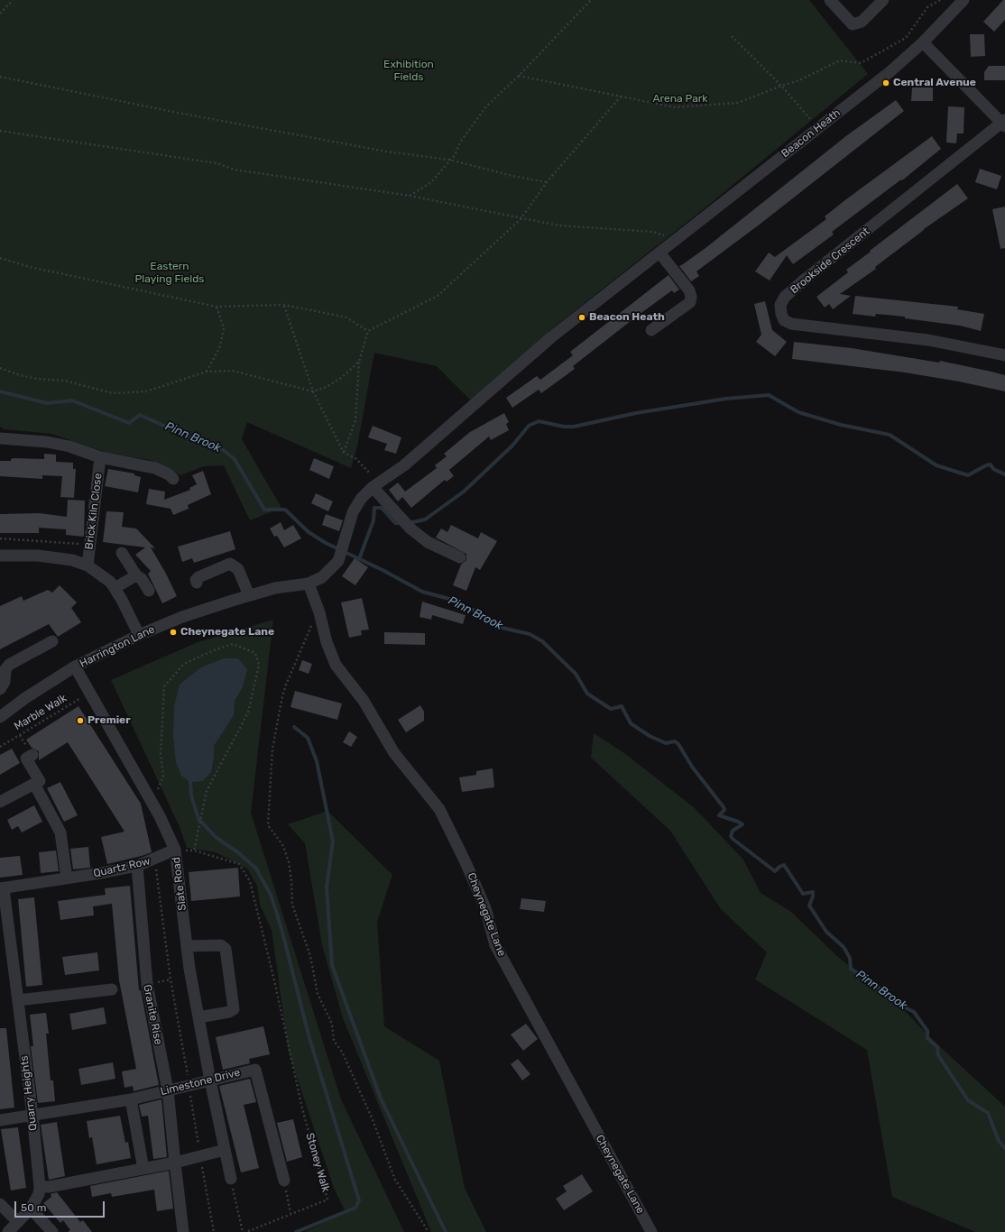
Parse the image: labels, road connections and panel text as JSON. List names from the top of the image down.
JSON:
{
  "streets": {
    "street": [
      "Beacon Heath",
      "Brookside Crescent",
      "Brick Kiln Close",
      "Harrington Lane",
      "Quartz Row",
      "Slate Road",
      "Cheynegate Lane",
      "Granite Rise",
      "Limestone Drive",
      "Quarry Heights"
    ],
    "path": ["Marble Walk", "Stoney Walk"]
  },
  "crossings": [
    ["Beacon Heath", "Harrington Lane"],
    ["Beacon Heath", "Cheynegate Lane"],
    ["Harrington Lane", "Slate Road"],
    ["Harrington Lane", "Cheynegate Lane"],
    ["Marble Walk", "Slate Road"],
    ["Quartz Row", "Slate Road"],
    ["Quartz Row", "Granite Rise"],
    ["Quartz Row", "Quarry Heights"],
    ["Slate Road", "Limestone Drive"],
    ["Granite Rise", "Limestone Drive"],
    ["Limestone Drive", "Quarry Heights"]
  ],
  "water": ["Pinn Brook"],
  "parks": ["Exhibition Fields", "Arena Park", "Eastern Playing Fields"],
  "places": [
    "Central Avenue",
    "Beacon Heath",
    "Cheynegate Lane",
    "Premier"
  ],
  "scale_bar": "50 m"
}
